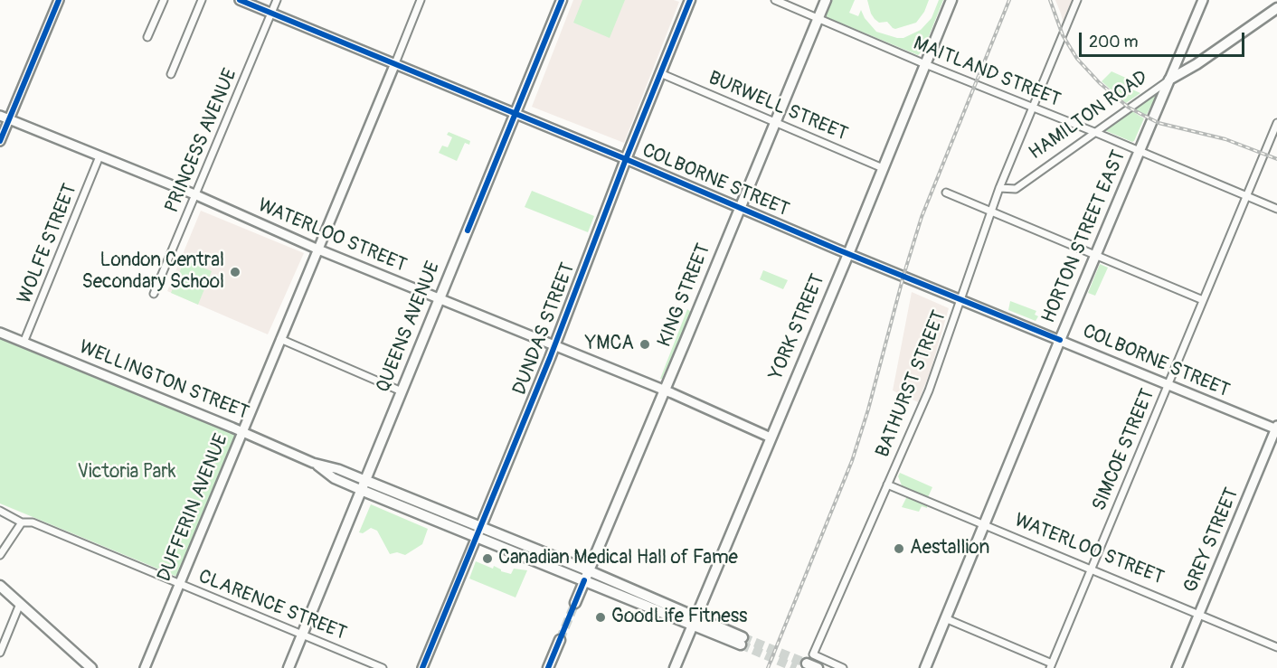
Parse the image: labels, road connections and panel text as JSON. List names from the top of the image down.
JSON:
{
  "streets": {
    "main road": [
      "HAMILTON ROAD",
      "HORTON STREET EAST",
      "KING STREET",
      "QUEENS AVENUE",
      "YORK STREET",
      "DUNDAS STREET",
      "WELLINGTON STREET"
    ],
    "street": [
      "MAITLAND STREET",
      "BURWELL STREET",
      "PRINCESS AVENUE",
      "COLBORNE STREET",
      "WATERLOO STREET",
      "WOLFE STREET",
      "BATHURST STREET",
      "SIMCOE STREET",
      "DUFFERIN AVENUE",
      "GREY STREET",
      "CLARENCE STREET"
    ]
  },
  "crossings": [
    ["MAITLAND STREET", "HAMILTON ROAD"],
    ["MAITLAND STREET", "HORTON STREET EAST"],
    ["MAITLAND STREET", "KING STREET"],
    ["MAITLAND STREET", "YORK STREET"],
    ["MAITLAND STREET", "BATHURST STREET"],
    ["MAITLAND STREET", "SIMCOE STREET"],
    ["BURWELL STREET", "KING STREET"],
    ["BURWELL STREET", "YORK STREET"],
    ["BURWELL STREET", "DUNDAS STREET"],
    ["HAMILTON ROAD", "HORTON STREET EAST"],
    ["HAMILTON ROAD", "BATHURST STREET"],
    ["PRINCESS AVENUE", "COLBORNE STREET"],
    ["PRINCESS AVENUE", "WATERLOO STREET"],
    ["COLBORNE STREET", "HORTON STREET EAST"],
    ["COLBORNE STREET", "KING STREET"],
    ["COLBORNE STREET", "QUEENS AVENUE"],
    ["COLBORNE STREET", "YORK STREET"],
    ["COLBORNE STREET", "DUNDAS STREET"],
    ["COLBORNE STREET", "BATHURST STREET"],
    ["COLBORNE STREET", "SIMCOE STREET"],
    ["COLBORNE STREET", "DUFFERIN AVENUE"],
    ["COLBORNE STREET", "GREY STREET"],
    ["WATERLOO STREET", "HORTON STREET EAST"],
    ["WATERLOO STREET", "WOLFE STREET"],
    ["WATERLOO STREET", "KING STREET"],
    ["WATERLOO STREET", "QUEENS AVENUE"],
    ["WATERLOO STREET", "YORK STREET"],
    ["WATERLOO STREET", "DUNDAS STREET"],
    ["WATERLOO STREET", "BATHURST STREET"],
    ["WATERLOO STREET", "SIMCOE STREET"],
    ["WATERLOO STREET", "DUFFERIN AVENUE"],
    ["WATERLOO STREET", "GREY STREET"],
    ["WOLFE STREET", "WELLINGTON STREET"],
    ["KING STREET", "WELLINGTON STREET"],
    ["QUEENS AVENUE", "WELLINGTON STREET"],
    ["QUEENS AVENUE", "CLARENCE STREET"],
    ["YORK STREET", "WELLINGTON STREET"],
    ["DUNDAS STREET", "WELLINGTON STREET"],
    ["WELLINGTON STREET", "DUFFERIN AVENUE"],
    ["DUFFERIN AVENUE", "CLARENCE STREET"]
  ],
  "parks": ["Victoria Park"],
  "places": [
    "London Central Secondary School",
    "YMCA",
    "Aestallion",
    "Canadian Medical Hall of Fame",
    "GoodLife Fitness"
  ],
  "scale_bar": "200 m"
}
